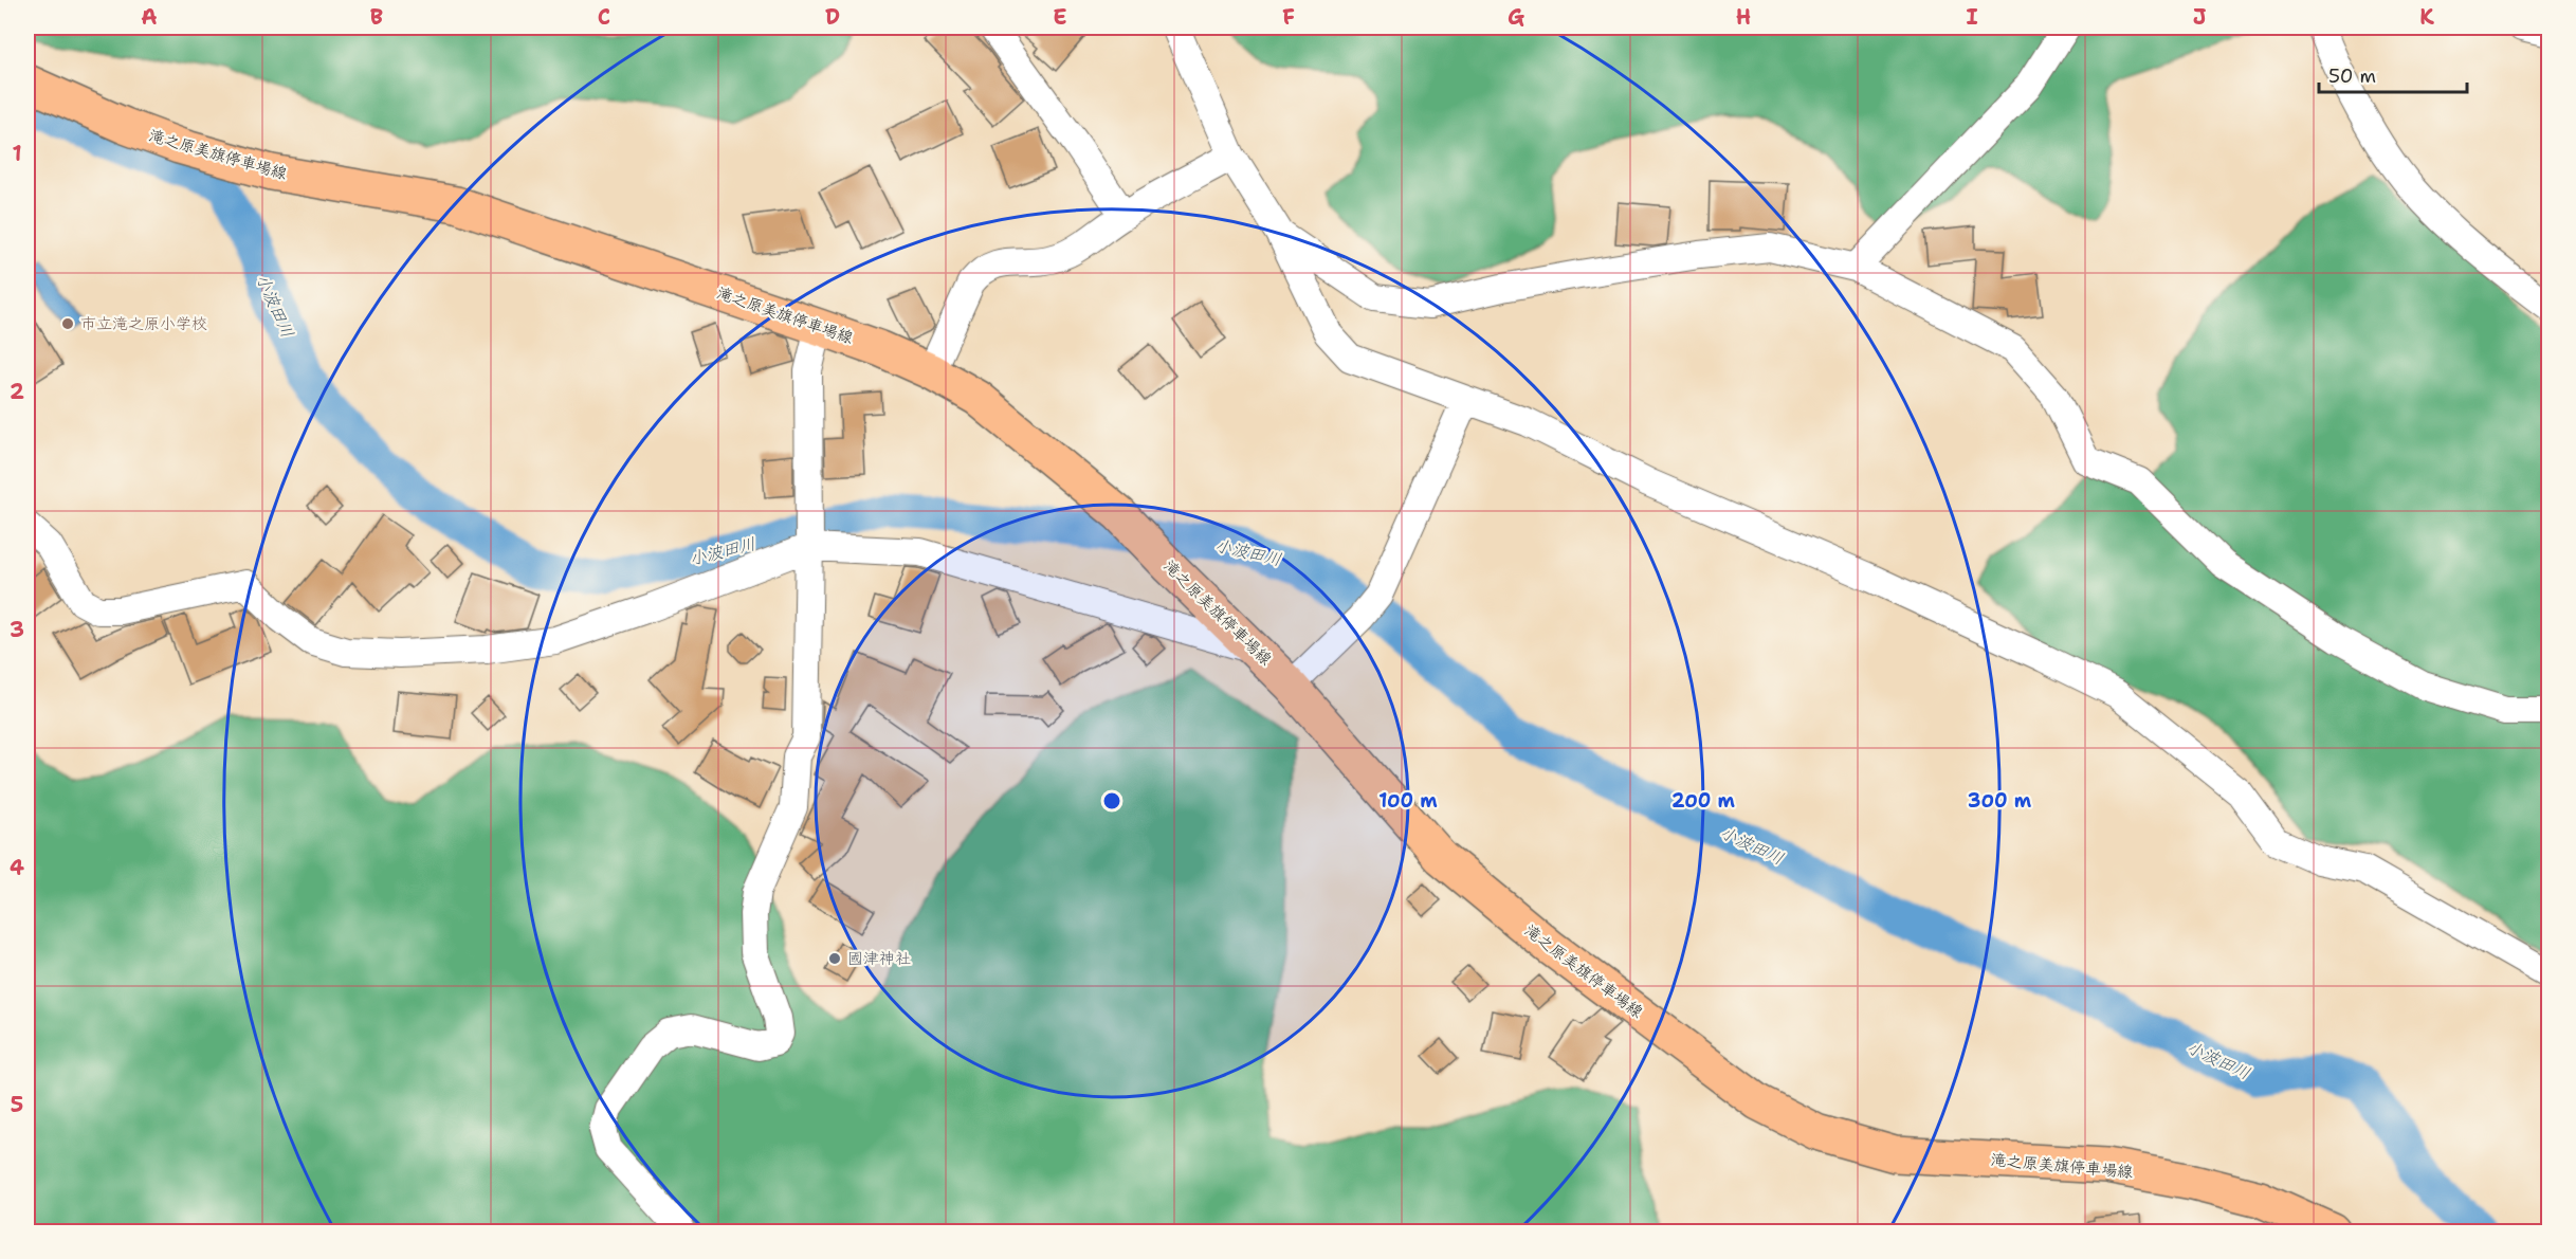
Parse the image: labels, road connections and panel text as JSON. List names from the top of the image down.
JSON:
{
  "streets": {
    "main road": ["滝之原美旗停車場線"]
  },
  "water": ["小波田川"],
  "places": ["市立滝之原小学校", "國津神社"],
  "scale_bar": "50 m",
  "grid": {
    "columns": [
      "A",
      "B",
      "C",
      "D",
      "E",
      "F",
      "G",
      "H",
      "I",
      "J",
      "K"
    ],
    "rows": [
      "1",
      "2",
      "3",
      "4",
      "5"
    ]
  },
  "rings": ["100 m", "200 m", "300 m"]
}
